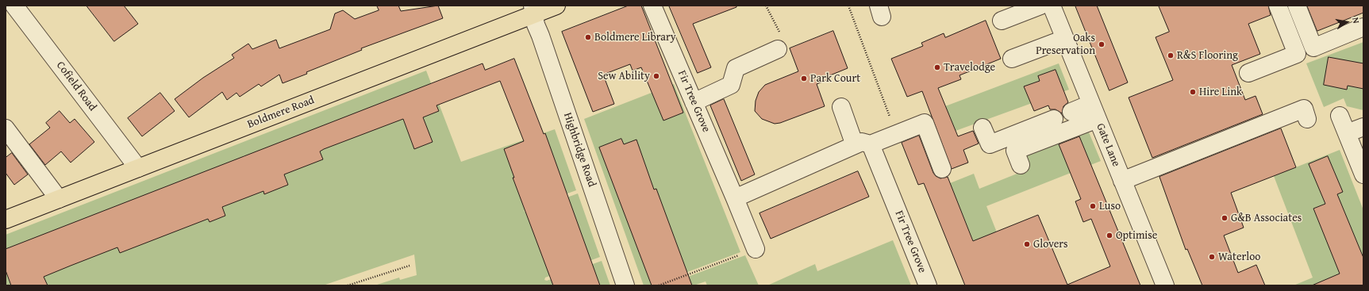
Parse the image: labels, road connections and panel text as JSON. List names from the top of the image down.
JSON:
{
  "streets": {
    "main road": ["Boldmere Road"],
    "street": [
      "Cofield Road",
      "Fir Tree Grove",
      "Gate Lane",
      "Highbridge Road"
    ]
  },
  "crossings": [
    ["Cofield Road", "Boldmere Road"],
    ["Boldmere Road", "Highbridge Road"]
  ],
  "places": [
    "Boldmere Library",
    "Oaks Preservation",
    "R&S Flooring",
    "Travelodge",
    "Sew Ability",
    "Park Court",
    "Hire Link",
    "Luso",
    "G&B Associates",
    "Optimise",
    "Glovers",
    "Waterloo"
  ],
  "north": "right"
}
